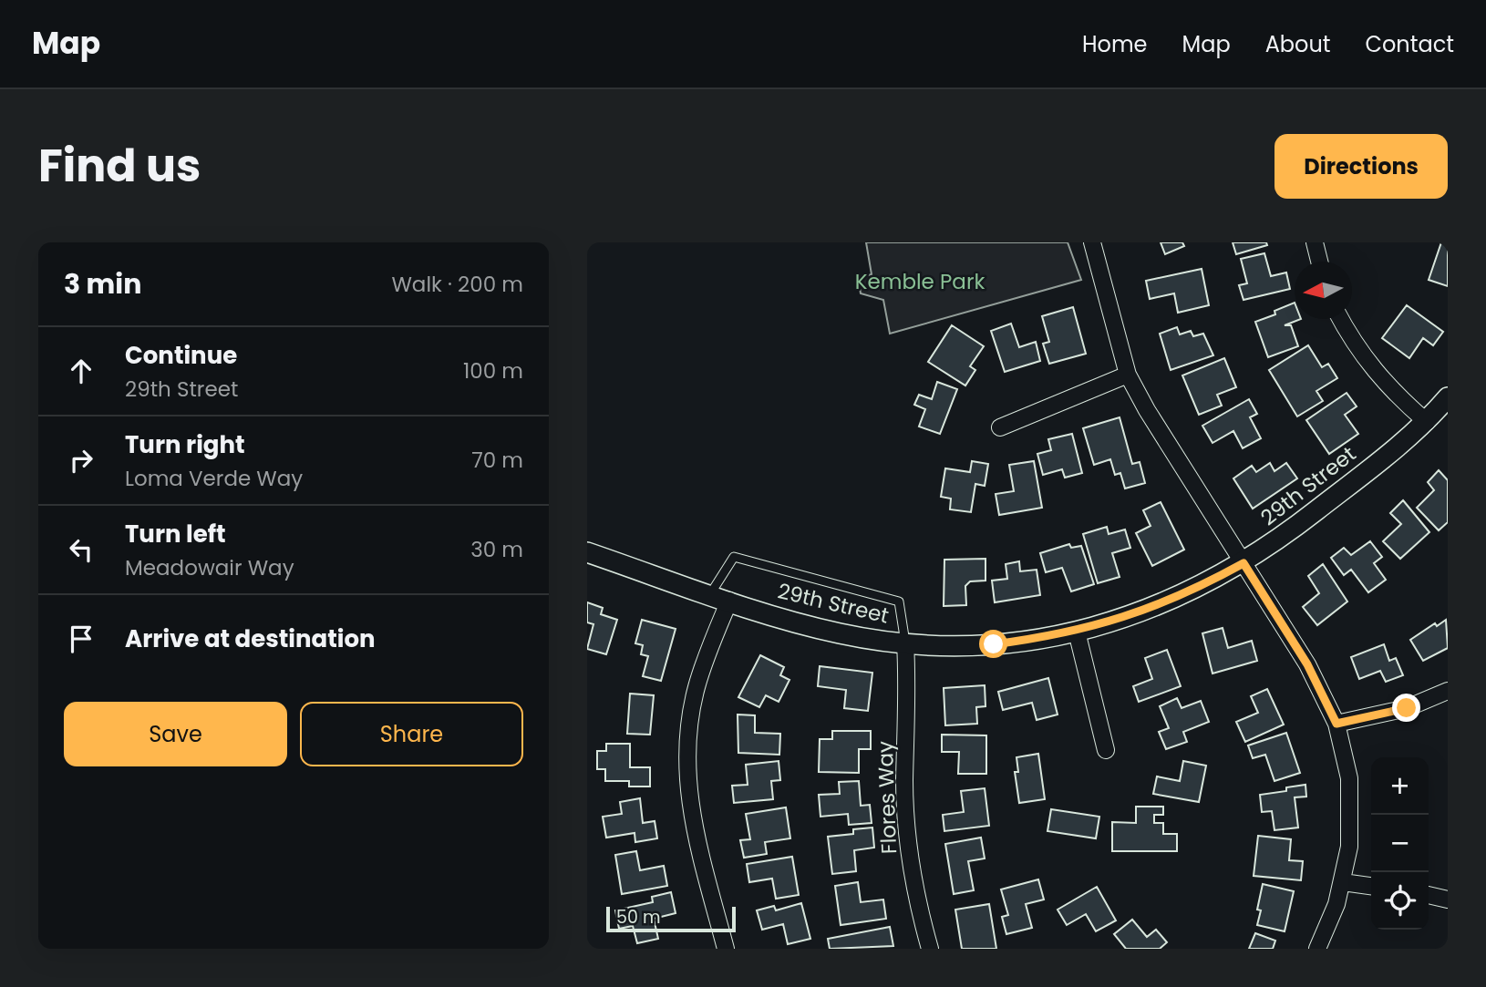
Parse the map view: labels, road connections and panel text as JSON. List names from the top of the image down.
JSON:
{
  "streets": {
    "street": ["29th Street", "Flores Way"]
  },
  "crossings": [
    ["29th Street", "Flores Way"]
  ],
  "parks": ["Kemble Park"],
  "scale_bar": "50 m",
  "north": "left",
  "page": {
    "header": "Map",
    "nav": [
      "Home",
      "Map",
      "About",
      "Contact"
    ],
    "title": "Find us",
    "buttons": [
      "Directions",
      ["Save", "Share"]
    ],
    "heading": ["3 min", "Walk · 200 m"],
    "list": [
      ["Continue", "29th Street", "100 m"],
      ["Turn right", "Loma Verde Way", "70 m"],
      ["Turn left", "Meadowair Way", "30 m"],
      "Arrive at destination"
    ],
    "map_buttons": ["+", "−"],
    "scale": "50 m"
  }
}
